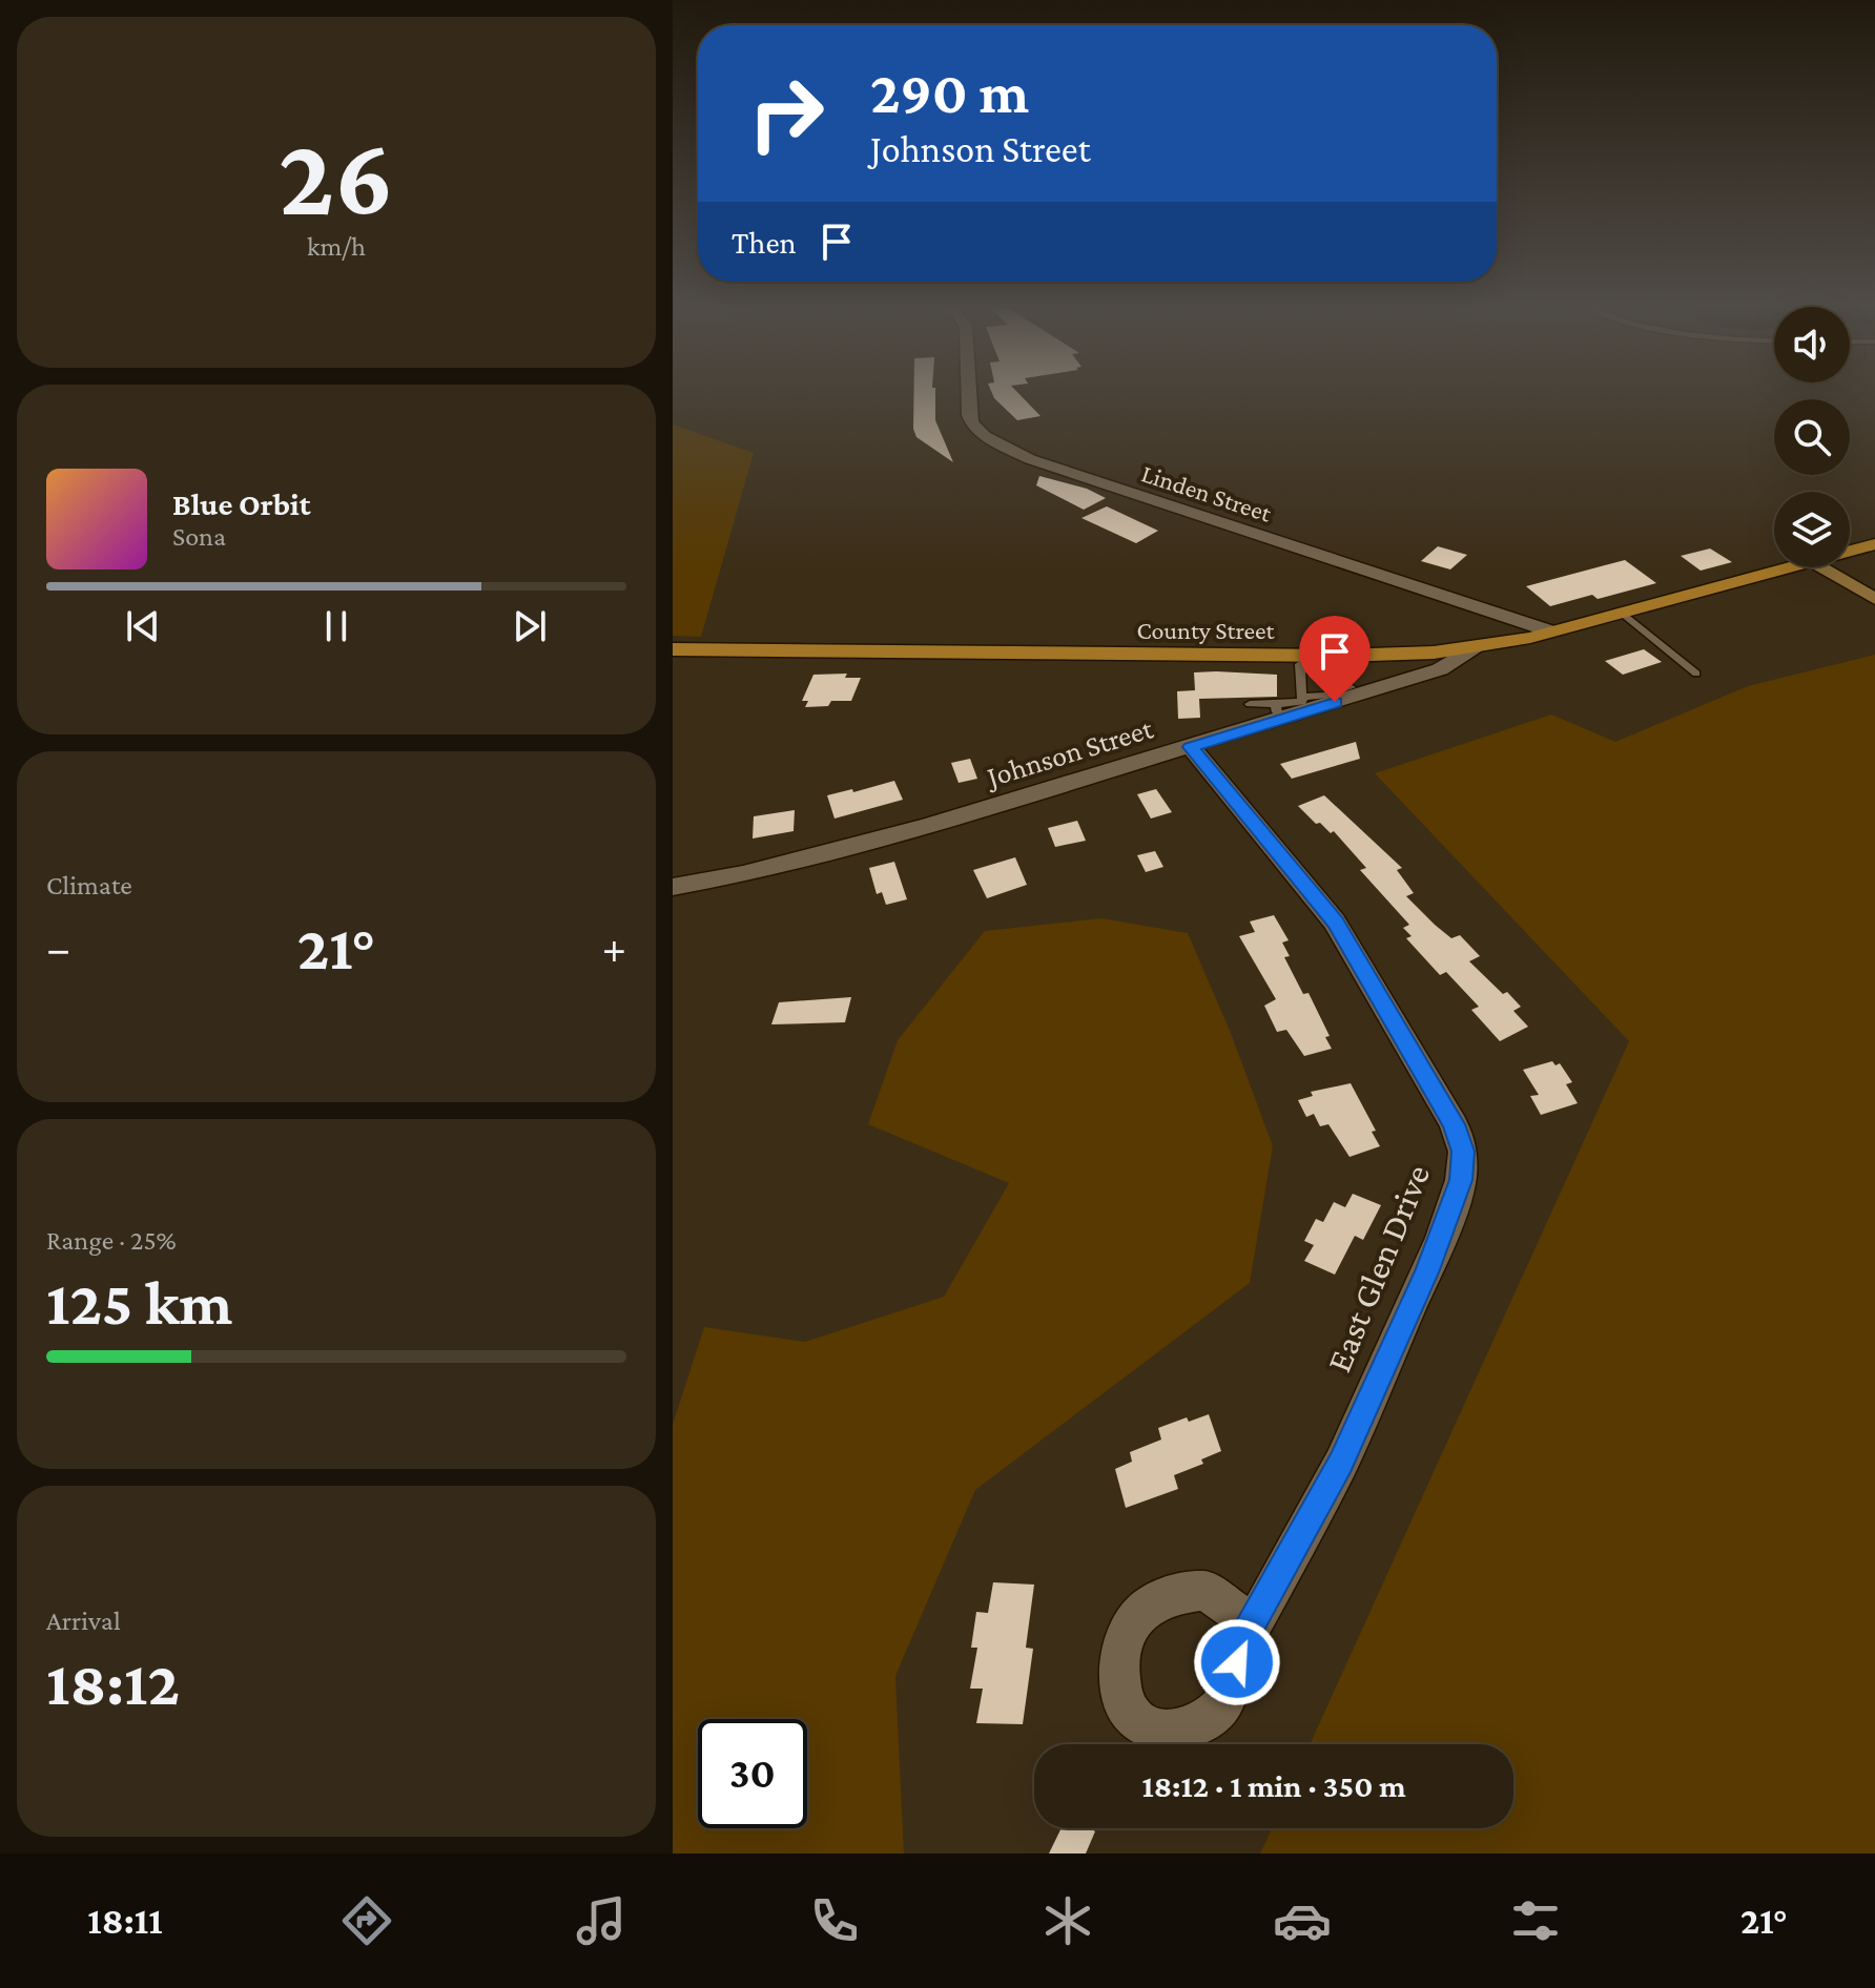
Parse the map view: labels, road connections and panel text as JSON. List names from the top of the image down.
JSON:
{
  "streets": {
    "main road": ["County Street"],
    "street": ["Linden Street", "Johnson Street", "East Glen Drive"]
  },
  "crossings": [
    ["Linden Street", "County Street"],
    ["County Street", "Johnson Street"],
    ["Johnson Street", "East Glen Drive"]
  ],
  "page": {
    "tile": [
      ["26", "km/h"],
      "Climate",
      ["Range · 25%", "125 km"],
      ["Arrival", "18:12"]
    ],
    "turn": ["290 m", "Johnson Street"],
    "then": "Then",
    "song": ["Blue Orbit", "Sona"],
    "heat": ["−", "21°", "+"],
    "limit": "30",
    "trip": "18:12 · 1 min · 350 m",
    "tabs": ["18:11", "21°"]
  }
}
